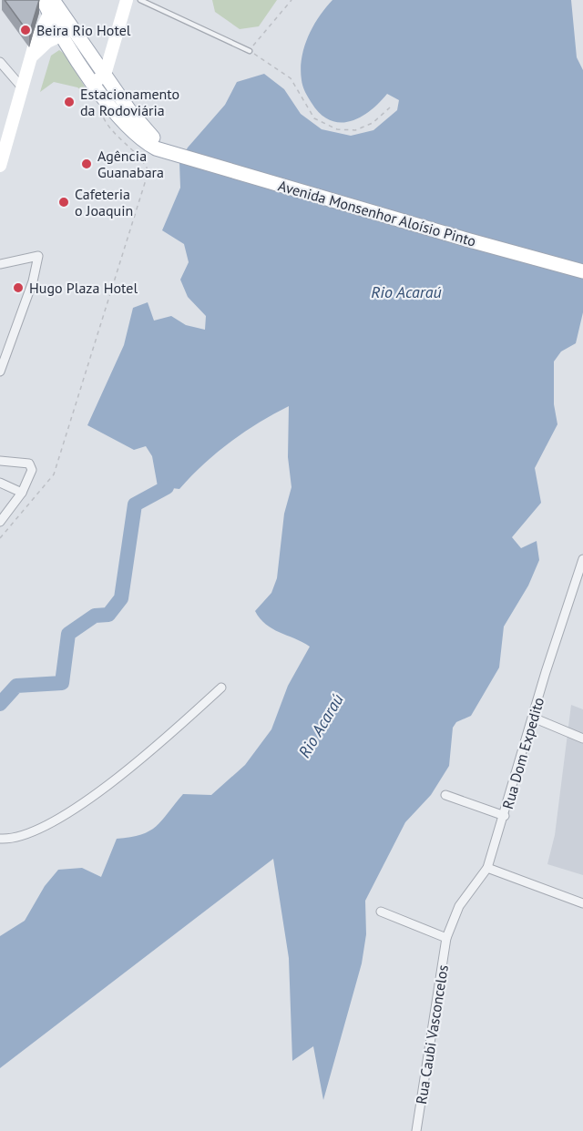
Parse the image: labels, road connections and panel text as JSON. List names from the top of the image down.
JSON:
{
  "streets": {
    "main road": ["Avenida Monsenhor Aloísio Pinto"],
    "street": ["Rua Dom Expedito", "Rua Caubi Vasconcelos"]
  },
  "crossings": [
    ["Rua Dom Expedito", "Rua Caubi Vasconcelos"]
  ],
  "water": ["Rio Acaraú"],
  "places": [
    "Beira Rio Hotel",
    "Estacionamento da Rodoviária",
    "Agência Guanabara",
    "Cafeteria o Joaquin",
    "Hugo Plaza Hotel"
  ]
}
